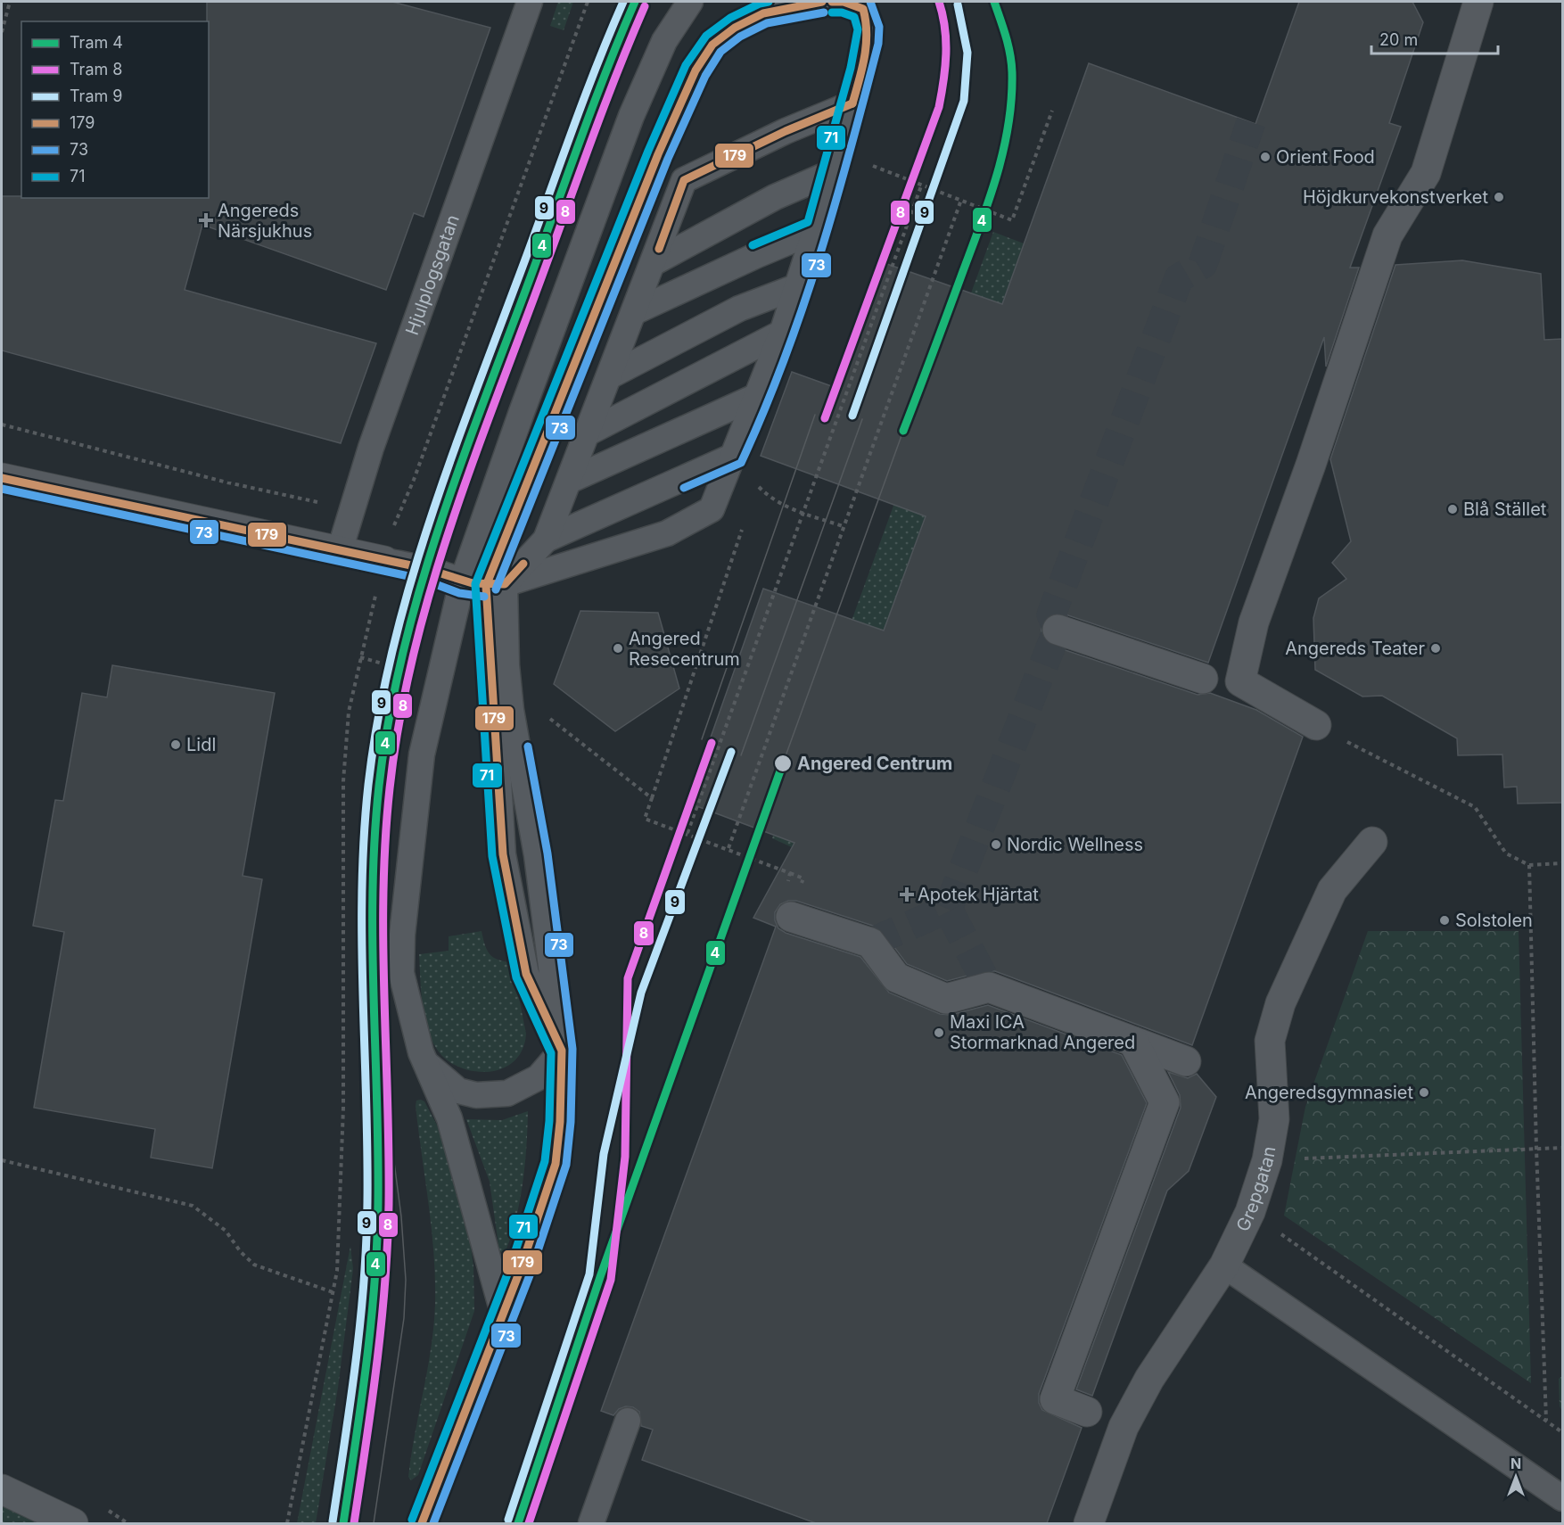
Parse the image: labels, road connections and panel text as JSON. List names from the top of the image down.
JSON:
{
  "streets": {
    "street": ["Grepgatan"],
    "lane": ["Hjulplogsgatan"]
  },
  "places": {
    "other": [
      "Orient Food",
      "Höjdkurvekonstverket",
      "Blå Stället",
      "Angered Resecentrum",
      "Angereds Teater",
      "Lidl",
      "Angered Centrum",
      "Nordic Wellness",
      "Solstolen",
      "Maxi ICA Stormarknad Angered",
      "Angeredsgymnasiet"
    ],
    "health": ["Angereds Närsjukhus", "Apotek Hjärtat"]
  },
  "lines": [
    "tram line 4",
    "tram line 8",
    "tram line 9",
    "transit line 179",
    "transit line 73",
    "transit line 71"
  ],
  "legend": [
    "Tram 4",
    "Tram 8",
    "Tram 9",
    "179",
    "73",
    "71"
  ],
  "scale_bar": "20 m",
  "north": "top"
}
